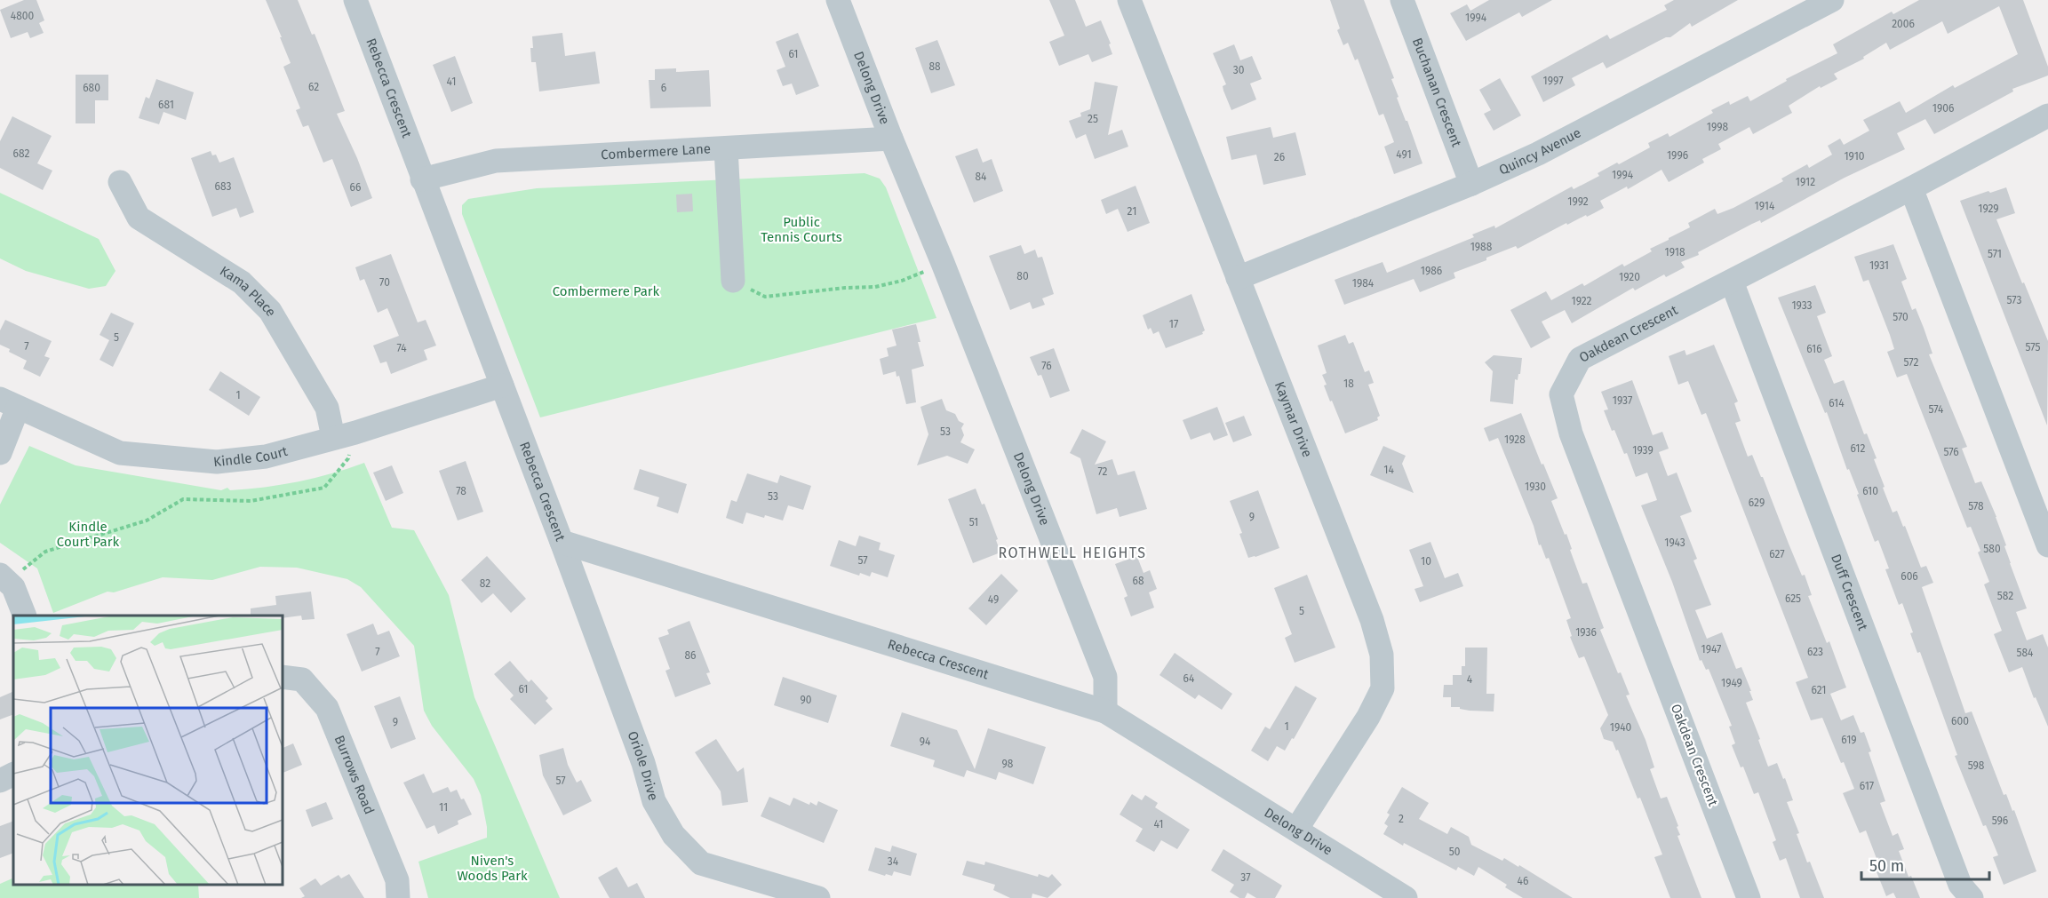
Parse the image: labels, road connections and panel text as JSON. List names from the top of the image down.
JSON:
{
  "streets": {
    "street": [
      "Delong Drive",
      "Rebecca Crescent",
      "Buchanan Crescent",
      "Quincy Avenue",
      "Combermere Lane",
      "Kama Place",
      "Oakdean Crescent",
      "Kaymar Drive",
      "Kindle Court",
      "Duff Crescent",
      "Oriole Drive",
      "Burrows Road"
    ]
  },
  "crossings": [
    ["Delong Drive", "Rebecca Crescent"],
    ["Delong Drive", "Combermere Lane"],
    ["Delong Drive", "Kaymar Drive"],
    ["Rebecca Crescent", "Combermere Lane"],
    ["Rebecca Crescent", "Kindle Court"],
    ["Rebecca Crescent", "Oriole Drive"],
    ["Buchanan Crescent", "Quincy Avenue"],
    ["Quincy Avenue", "Kaymar Drive"],
    ["Kama Place", "Kindle Court"],
    ["Oakdean Crescent", "Duff Crescent"]
  ],
  "districts": ["ROTHWELL HEIGHTS"],
  "parks": [
    "Public Tennis Courts",
    "Combermere Park",
    "Kindle Court Park",
    "Niven's Woods Park"
  ],
  "house_numbers": [
    "4800",
    "1994",
    "2006",
    "61",
    "88",
    "30",
    "1997",
    "41",
    "62",
    "680",
    "6",
    "681",
    "1906",
    "25",
    "1998",
    "682",
    "491",
    "1996",
    "1910",
    "26",
    "1994",
    "84",
    "1912",
    "683",
    "66",
    "1992",
    "1914",
    "1929",
    "21",
    "1988",
    "1918",
    "571",
    "1931",
    "1986",
    "80",
    "1920",
    "70",
    "1984",
    "573",
    "1922",
    "1933",
    "570",
    "17",
    "5",
    "7",
    "575",
    "74",
    "616",
    "572",
    "76",
    "18",
    "1",
    "1937",
    "614",
    "574",
    "53",
    "1928",
    "612",
    "1939",
    "576",
    "14",
    "72",
    "1930",
    "78",
    "610",
    "53",
    "629",
    "578",
    "9",
    "51",
    "1943",
    "580",
    "627",
    "57",
    "10",
    "606",
    "68",
    "82",
    "582",
    "625",
    "49",
    "5",
    "1936",
    "1947",
    "7",
    "623",
    "584",
    "86",
    "64",
    "4",
    "1949",
    "61",
    "621",
    "90",
    "600",
    "9",
    "1",
    "1940",
    "619",
    "94",
    "98",
    "598",
    "57",
    "617",
    "11",
    "2",
    "596",
    "41",
    "50",
    "34",
    "37",
    "46"
  ],
  "scale_bar": "50 m"
}
